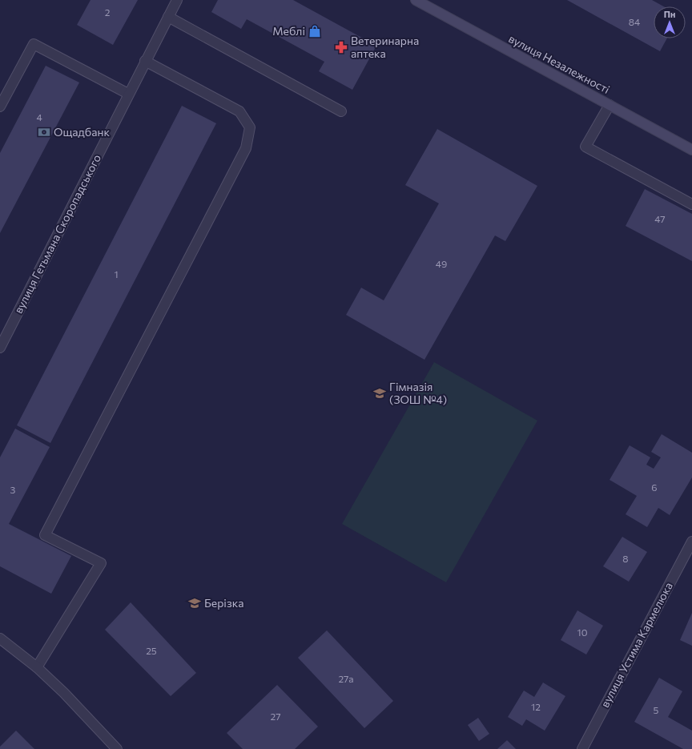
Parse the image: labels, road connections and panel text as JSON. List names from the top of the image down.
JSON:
{
  "streets": {
    "main road": ["вулиця Незалежності"],
    "street": ["вулиця Гетьмана Скоропадського", "вулиця Устима Кармелюка"]
  },
  "places": {
    "shop": ["Меблі"],
    "pharmacy": ["Ветеринарна аптека"],
    "bank": ["Ощадбанк"],
    "school or university": ["Гімназія (ЗОШ №4)", "Берізка"]
  },
  "house_numbers": [
    "2",
    "84",
    "4",
    "47",
    "49",
    "1",
    "6",
    "3",
    "8",
    "10",
    "25",
    "27а",
    "12",
    "5",
    "27"
  ],
  "north": "top"
}
